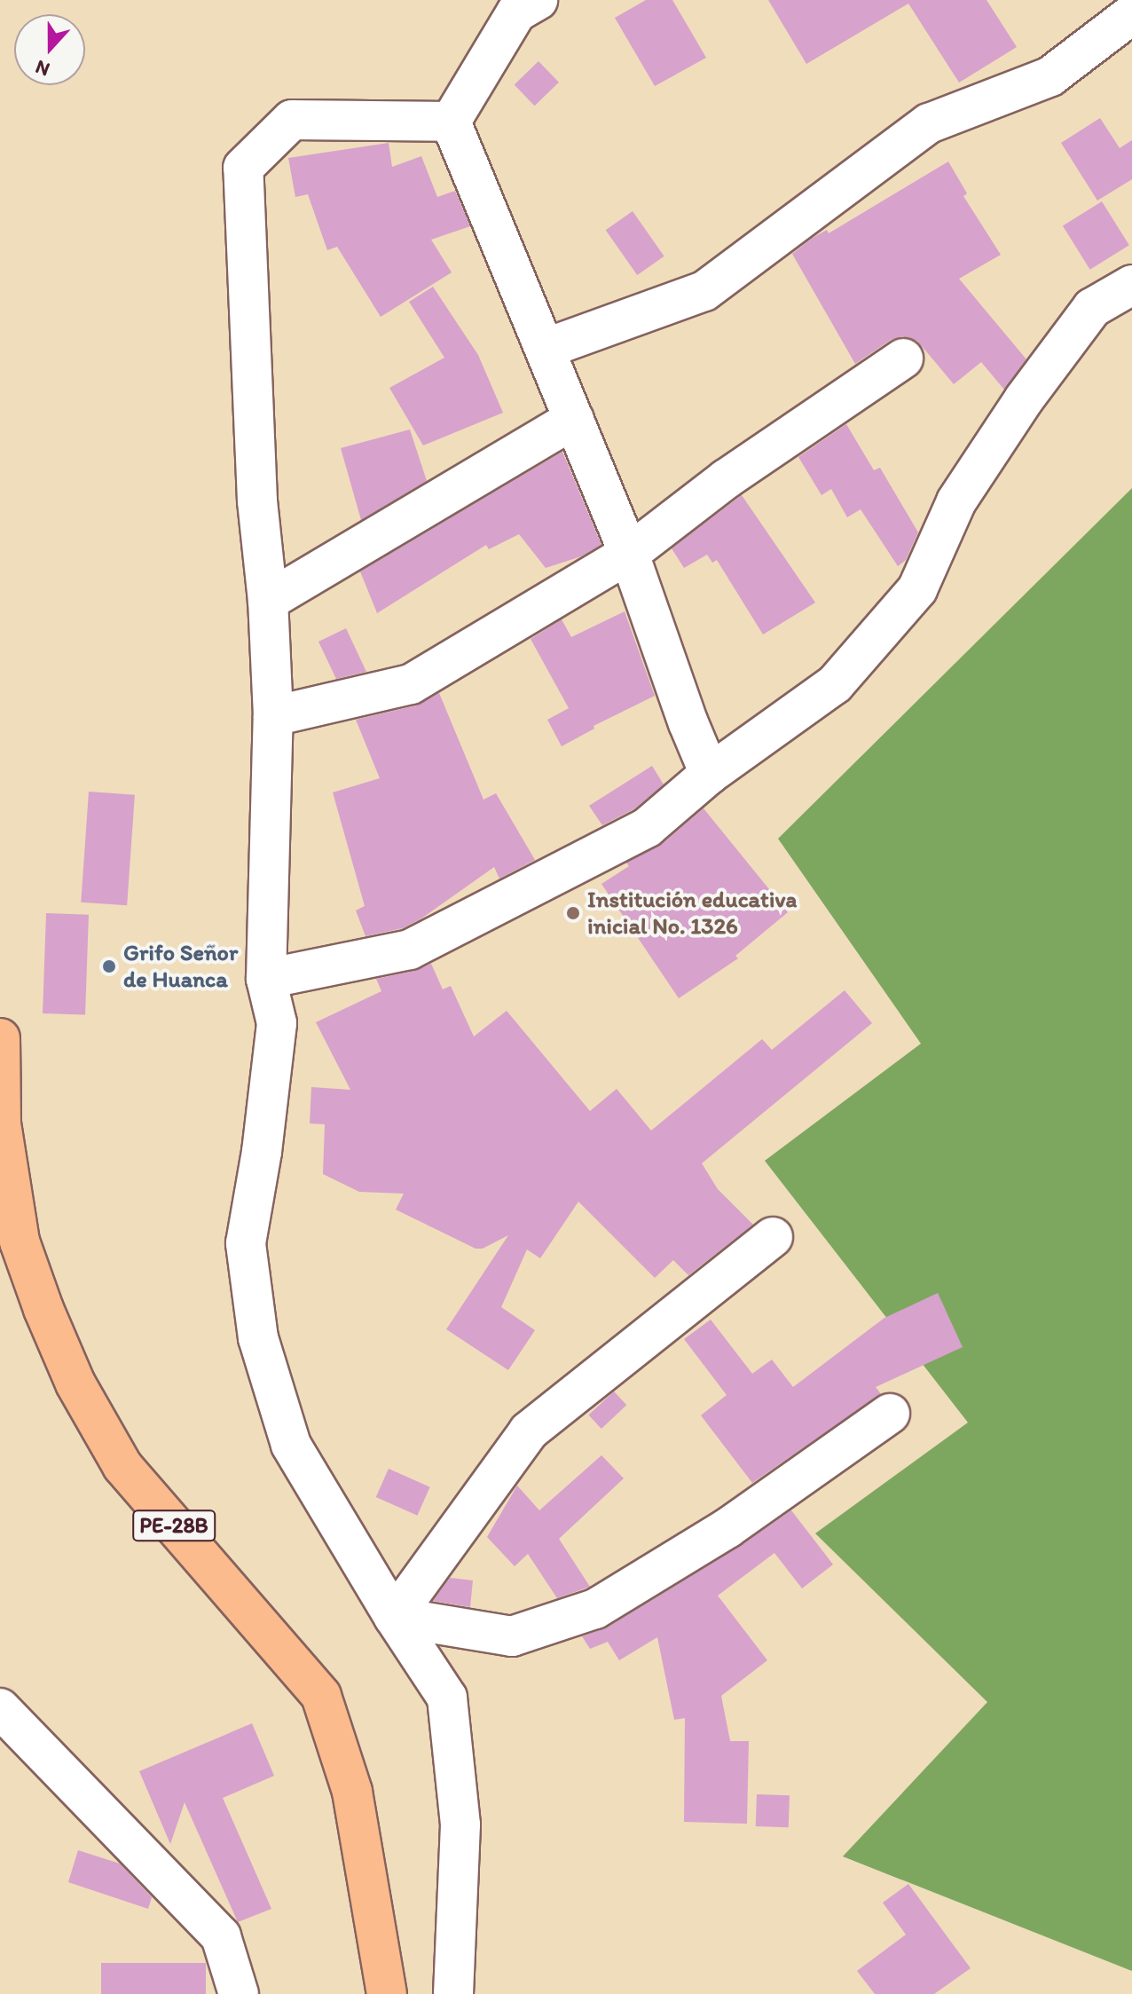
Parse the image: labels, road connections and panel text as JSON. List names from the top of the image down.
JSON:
{
  "streets": {
    "highway": ["PE-28B"]
  },
  "places": ["Institución educativa inicial No. 1326", "Grifo Señor de Huanca"],
  "north": "bottom"
}
